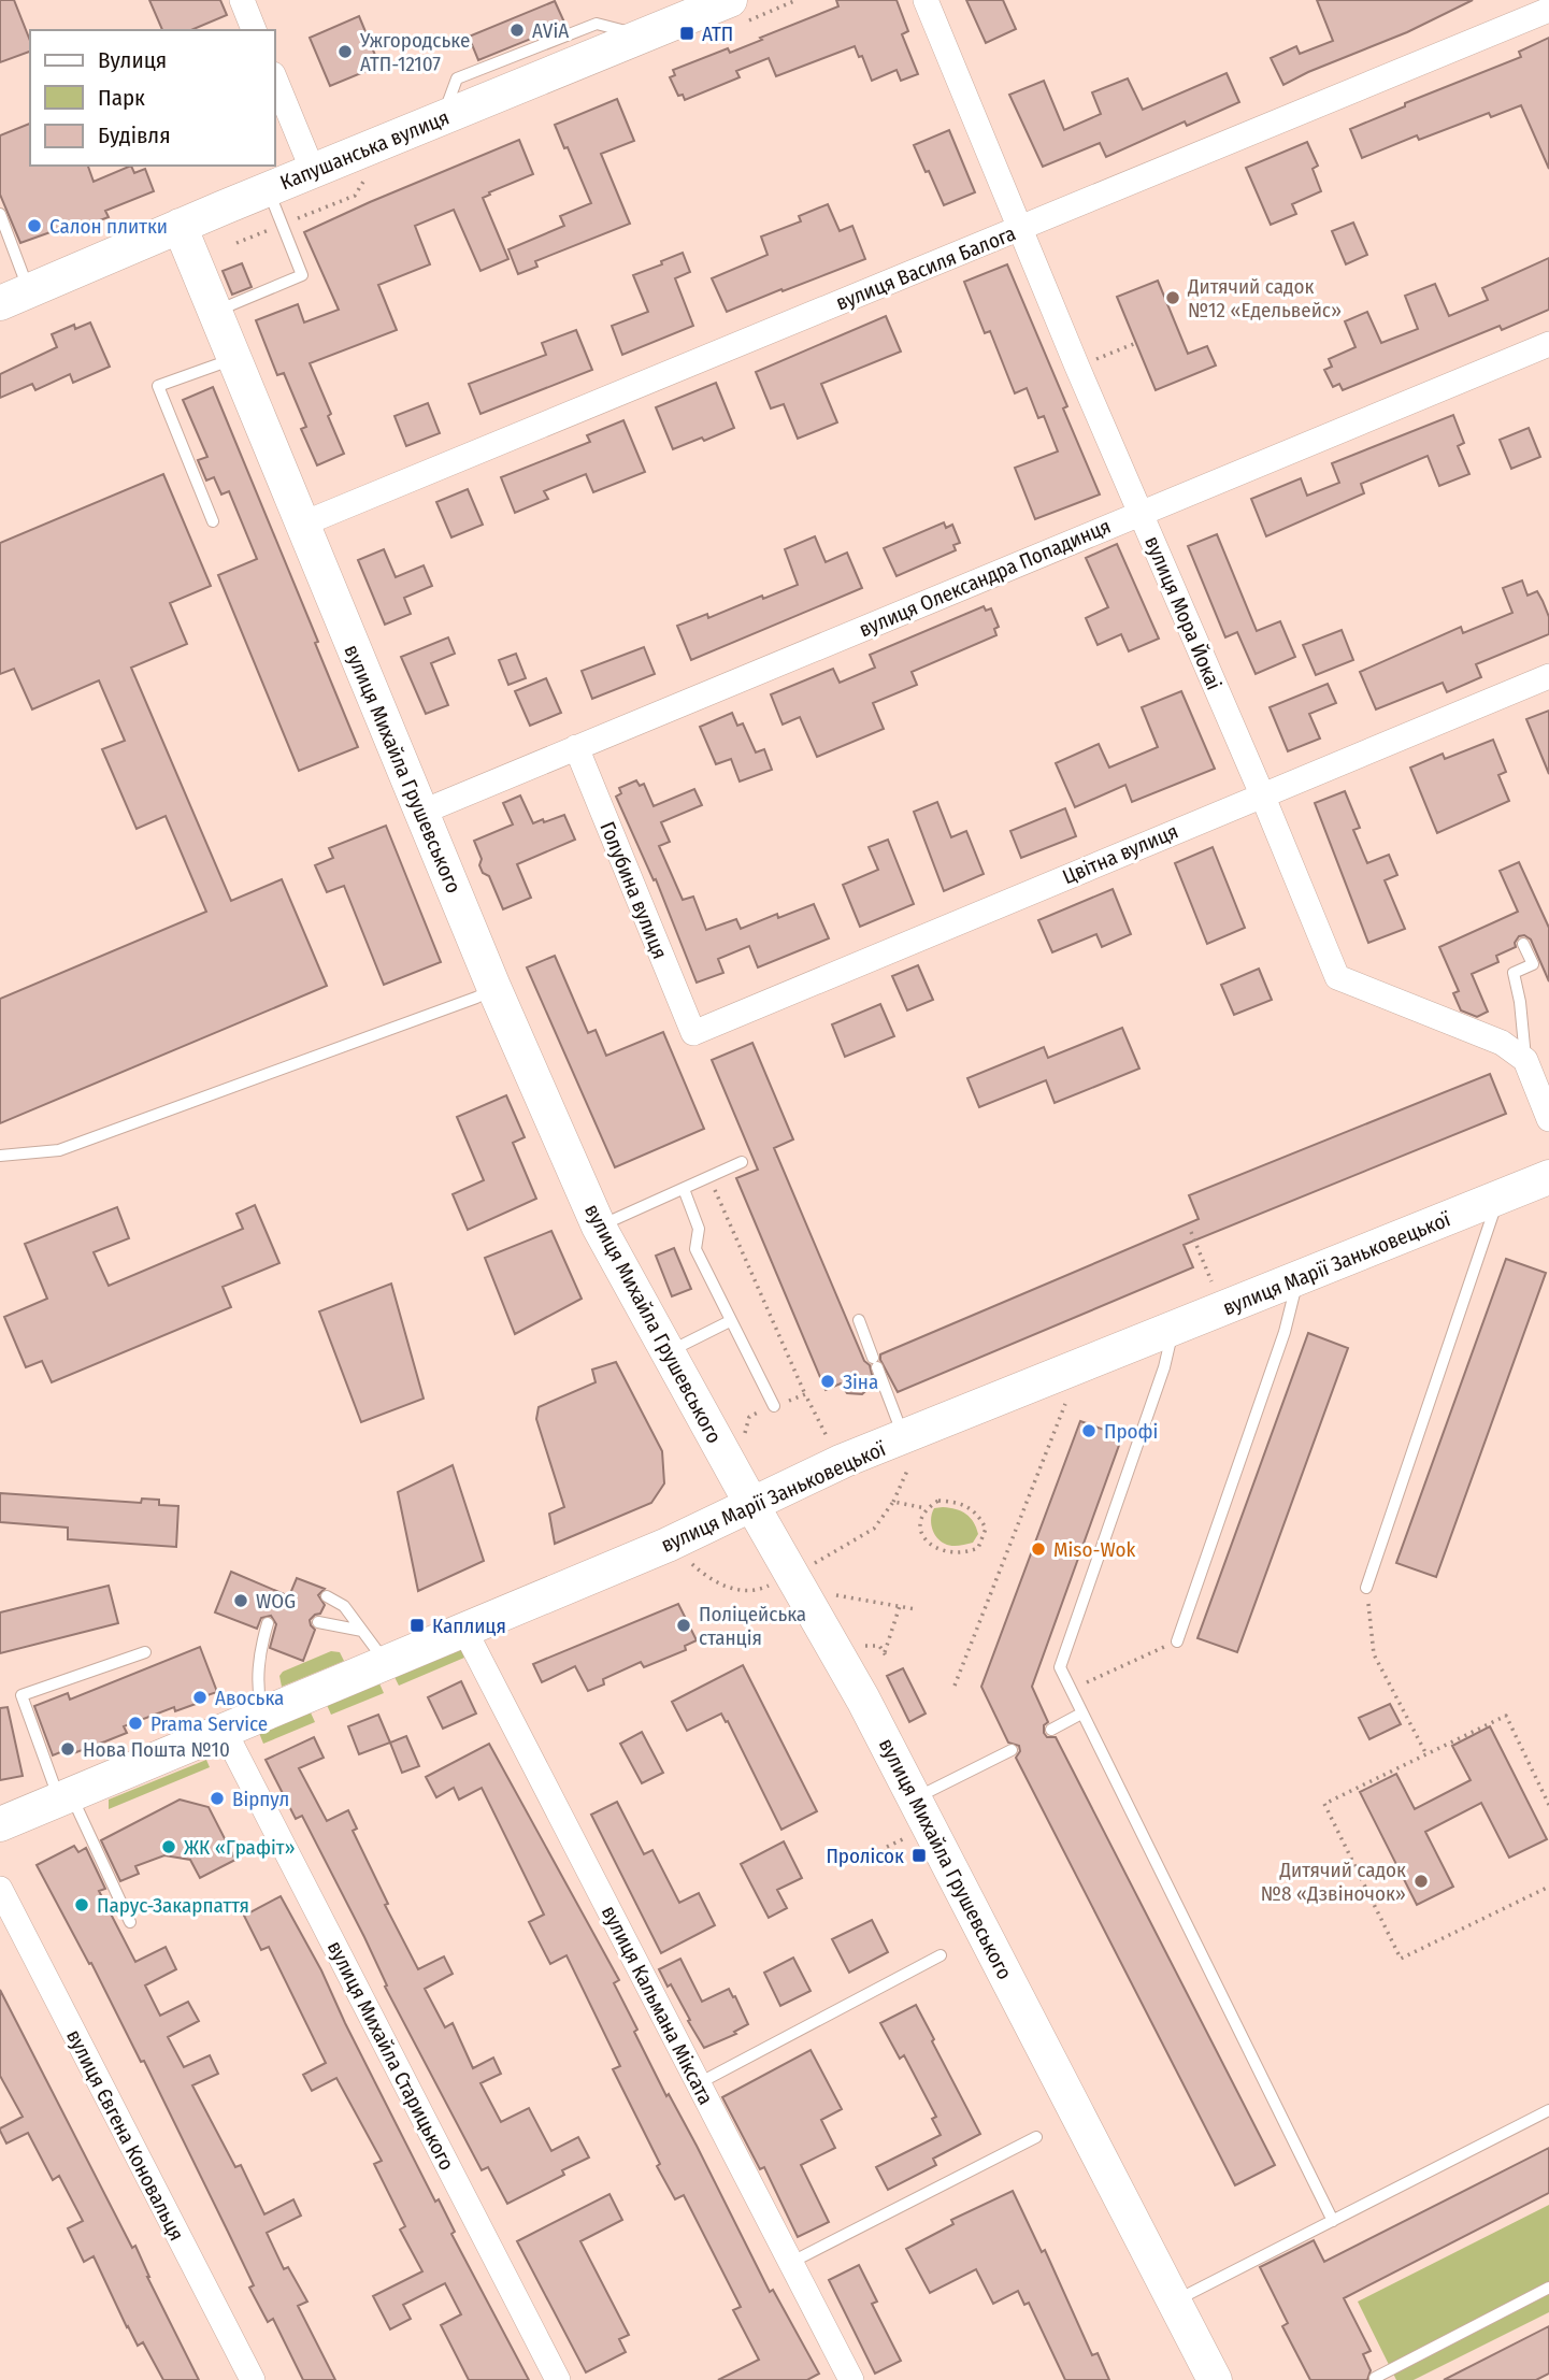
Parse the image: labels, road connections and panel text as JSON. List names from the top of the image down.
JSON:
{
  "streets": {
    "street": [
      "Капушанська вулиця",
      "вулиця Василя Балога",
      "вулиця Олександра Попадинця",
      "вулиця Мора Йокаі",
      "вулиця Михайла Грушевського",
      "Цвітна вулиця",
      "Голубина вулиця",
      "вулиця Марії Заньковецької",
      "вулиця Кальмана Міксата",
      "вулиця Михайла Старицького",
      "вулиця Євгена Коновальця"
    ]
  },
  "crossings": [
    ["Капушанська вулиця", "вулиця Михайла Грушевського"],
    ["вулиця Василя Балога", "вулиця Мора Йокаі"],
    ["вулиця Василя Балога", "вулиця Михайла Грушевського"],
    ["вулиця Олександра Попадинця", "вулиця Мора Йокаі"],
    ["вулиця Олександра Попадинця", "вулиця Михайла Грушевського"],
    ["вулиця Олександра Попадинця", "Голубина вулиця"],
    ["вулиця Мора Йокаі", "Цвітна вулиця"],
    ["вулиця Михайла Грушевського", "вулиця Марії Заньковецької"],
    ["Цвітна вулиця", "Голубина вулиця"],
    ["вулиця Марії Заньковецької", "вулиця Кальмана Міксата"],
    ["вулиця Марії Заньковецької", "вулиця Михайла Старицького"]
  ],
  "places": {
    "other": [
      "AViA",
      "Ужгородське АТП-12107",
      "Салон плитки",
      "Дитячий садок №12 «Едельвейс»",
      "Зіна",
      "Профі",
      "Miso-Wok",
      "WOG",
      "Поліцейська станція",
      "Авоська",
      "Prama Service",
      "Нова Пошта №10",
      "Вірпул",
      "ЖК «Графіт»",
      "Дитячий садок №8 «Дзвіночок»",
      "Парус-Закарпаття"
    ],
    "transit": ["АТП", "Каплиця", "Пролісок"]
  },
  "legend": ["Вулиця", "Парк", "Будівля"]
}
